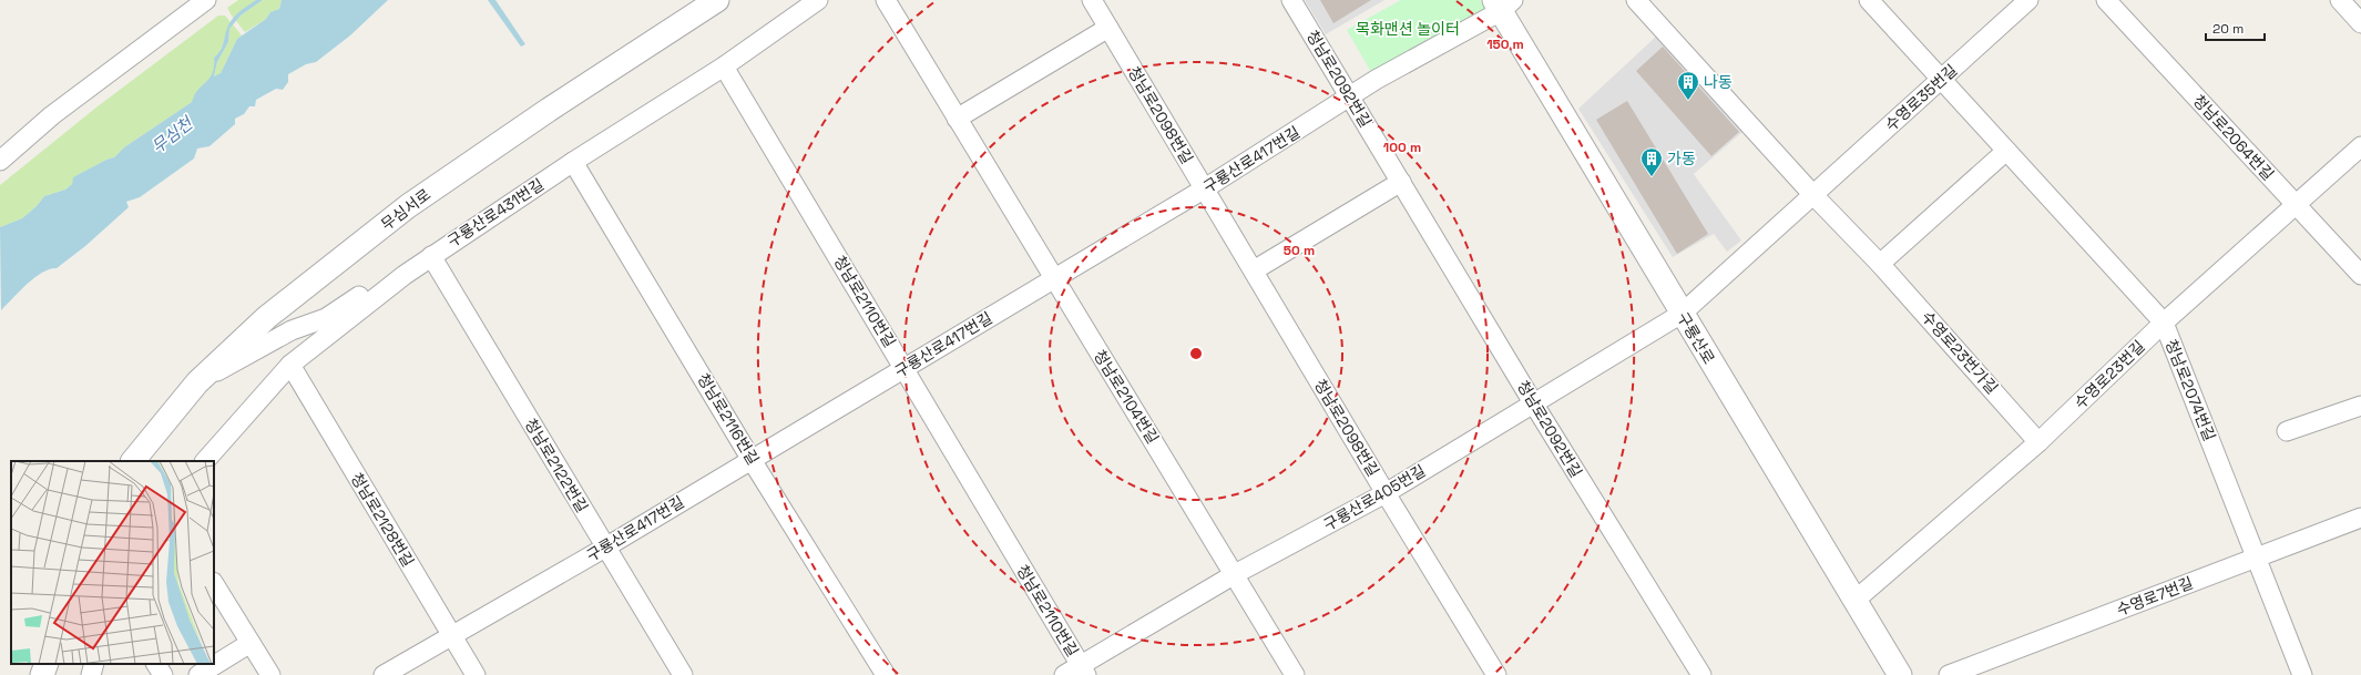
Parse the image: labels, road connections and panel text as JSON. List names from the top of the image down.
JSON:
{
  "streets": {
    "street": [
      "청남로2092번길",
      "수영로35번길",
      "청남로2098번길",
      "청남로2064번길",
      "구룡산로417번길",
      "무심서로",
      "구룡산로431번길",
      "청남로2110번길",
      "구룡산로",
      "수영로23번가길",
      "수영로23번길",
      "청남로2074번길",
      "청남로2104번길",
      "청남로2116번길",
      "청남로2122번길",
      "구룡산로405번길",
      "청남로2128번길",
      "수영로7번길"
    ]
  },
  "crossings": [
    ["청남로2092번길", "구룡산로417번길"],
    ["청남로2092번길", "구룡산로405번길"],
    ["수영로35번길", "구룡산로"],
    ["수영로35번길", "수영로23번가길"],
    ["수영로35번길", "청남로2074번길"],
    ["수영로35번길", "구룡산로405번길"],
    ["청남로2098번길", "구룡산로417번길"],
    ["청남로2098번길", "구룡산로405번길"],
    ["청남로2064번길", "수영로23번길"],
    ["구룡산로417번길", "청남로2110번길"],
    ["구룡산로417번길", "구룡산로"],
    ["구룡산로417번길", "청남로2104번길"],
    ["구룡산로417번길", "청남로2116번길"],
    ["구룡산로417번길", "청남로2122번길"],
    ["구룡산로417번길", "청남로2128번길"],
    ["구룡산로431번길", "청남로2110번길"],
    ["구룡산로431번길", "청남로2116번길"],
    ["구룡산로431번길", "청남로2122번길"],
    ["구룡산로431번길", "청남로2128번길"],
    ["청남로2110번길", "구룡산로405번길"],
    ["구룡산로", "수영로23번길"],
    ["구룡산로", "구룡산로405번길"],
    ["수영로23번가길", "수영로23번길"],
    ["수영로23번길", "청남로2074번길"],
    ["청남로2074번길", "수영로7번길"],
    ["청남로2104번길", "구룡산로405번길"]
  ],
  "water": ["무심천"],
  "parks": ["목화맨션 놀이터"],
  "places": {
    "building": ["나동", "가동"]
  },
  "scale_bar": "20 m",
  "rings": ["150 m", "100 m", "50 m"]
}
